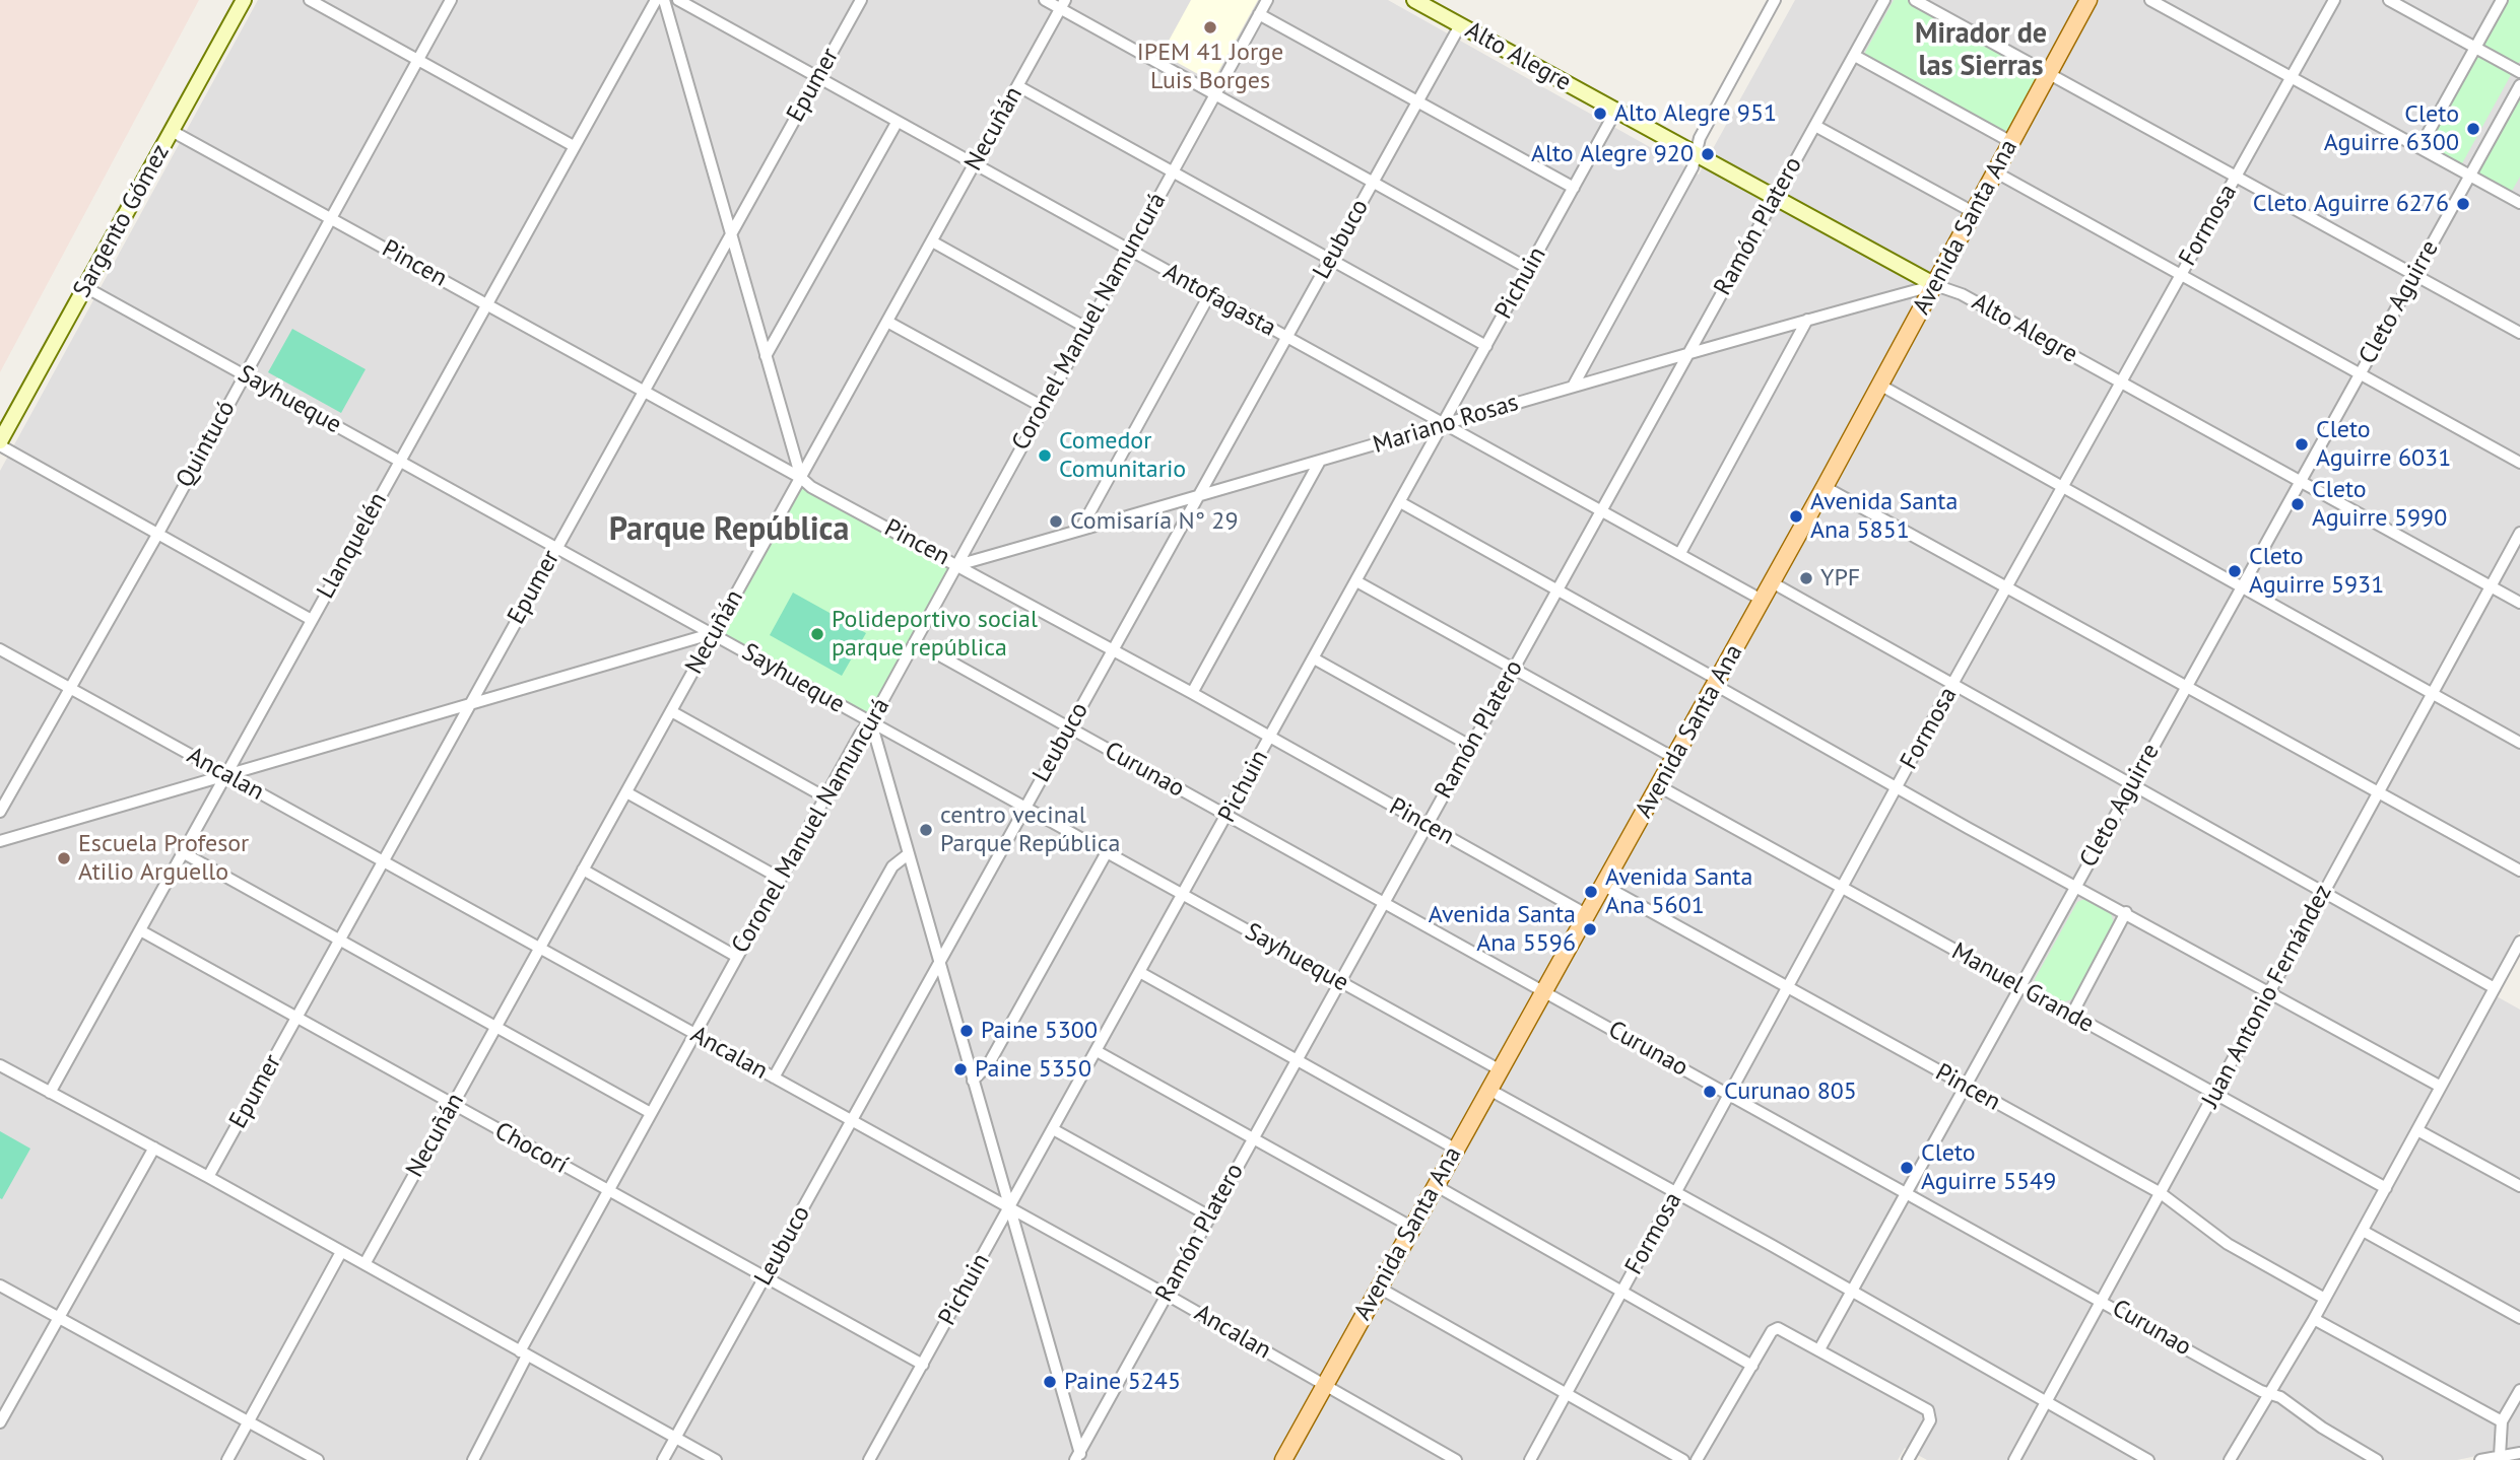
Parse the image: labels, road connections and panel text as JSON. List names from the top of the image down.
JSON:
{
  "streets": {
    "main road": ["Alto Alegre", "Sargento Gómez", "Avenida Santa Ana"],
    "street": [
      "Epumer",
      "Necuñán",
      "Formosa",
      "Ramón Platero",
      "Leubuco",
      "Pincen",
      "Pichuin",
      "Antofagasta",
      "Cleto Aguirre",
      "Coronel Manuel Namuncurá",
      "Sayhueque",
      "Mariano Rosas",
      "Quintucó",
      "Llanquelén",
      "Curunao",
      "Ancalan",
      "Manuel Grande",
      "Juan Antonio Fernández",
      "Chocorí"
    ]
  },
  "crossings": [
    ["Alto Alegre", "Formosa"],
    ["Alto Alegre", "Ramón Platero"],
    ["Alto Alegre", "Avenida Santa Ana"],
    ["Alto Alegre", "Leubuco"],
    ["Alto Alegre", "Pichuin"],
    ["Alto Alegre", "Cleto Aguirre"],
    ["Alto Alegre", "Mariano Rosas"],
    ["Alto Alegre", "Juan Antonio Fernández"],
    ["Epumer", "Pincen"],
    ["Epumer", "Antofagasta"],
    ["Epumer", "Sayhueque"],
    ["Epumer", "Ancalan"],
    ["Epumer", "Chocorí"],
    ["Necuñán", "Pincen"],
    ["Necuñán", "Antofagasta"],
    ["Necuñán", "Sayhueque"],
    ["Necuñán", "Ancalan"],
    ["Necuñán", "Chocorí"],
    ["Sargento Gómez", "Pincen"],
    ["Sargento Gómez", "Sayhueque"],
    ["Formosa", "Pincen"],
    ["Formosa", "Curunao"],
    ["Formosa", "Manuel Grande"],
    ["Ramón Platero", "Pincen"],
    ["Ramón Platero", "Antofagasta"],
    ["Ramón Platero", "Sayhueque"],
    ["Ramón Platero", "Mariano Rosas"],
    ["Ramón Platero", "Curunao"],
    ["Ramón Platero", "Ancalan"],
    ["Avenida Santa Ana", "Pincen"],
    ["Avenida Santa Ana", "Antofagasta"],
    ["Avenida Santa Ana", "Sayhueque"],
    ["Avenida Santa Ana", "Mariano Rosas"],
    ["Avenida Santa Ana", "Curunao"],
    ["Avenida Santa Ana", "Ancalan"],
    ["Avenida Santa Ana", "Manuel Grande"],
    ["Leubuco", "Pincen"],
    ["Leubuco", "Antofagasta"],
    ["Leubuco", "Sayhueque"],
    ["Leubuco", "Mariano Rosas"],
    ["Leubuco", "Curunao"],
    ["Leubuco", "Ancalan"],
    ["Leubuco", "Chocorí"],
    ["Pincen", "Pichuin"],
    ["Pincen", "Cleto Aguirre"],
    ["Pincen", "Coronel Manuel Namuncurá"],
    ["Pincen", "Mariano Rosas"],
    ["Pincen", "Quintucó"],
    ["Pincen", "Llanquelén"],
    ["Pincen", "Juan Antonio Fernández"],
    ["Pichuin", "Antofagasta"],
    ["Pichuin", "Sayhueque"],
    ["Pichuin", "Mariano Rosas"],
    ["Pichuin", "Curunao"],
    ["Pichuin", "Ancalan"],
    ["Pichuin", "Chocorí"],
    ["Antofagasta", "Coronel Manuel Namuncurá"],
    ["Antofagasta", "Mariano Rosas"],
    ["Cleto Aguirre", "Curunao"],
    ["Cleto Aguirre", "Manuel Grande"],
    ["Coronel Manuel Namuncurá", "Sayhueque"],
    ["Coronel Manuel Namuncurá", "Mariano Rosas"],
    ["Coronel Manuel Namuncurá", "Curunao"],
    ["Coronel Manuel Namuncurá", "Ancalan"],
    ["Coronel Manuel Namuncurá", "Chocorí"],
    ["Sayhueque", "Quintucó"],
    ["Sayhueque", "Llanquelén"],
    ["Quintucó", "Ancalan"],
    ["Llanquelén", "Ancalan"],
    ["Llanquelén", "Chocorí"],
    ["Curunao", "Juan Antonio Fernández"],
    ["Manuel Grande", "Juan Antonio Fernández"]
  ],
  "districts": ["Mirador de las Sierras", "Parque República"],
  "places": [
    "IPEM 41 Jorge Luis Borges",
    "Alto Alegre 951",
    "Cleto Aguirre 6300",
    "Alto Alegre 920",
    "Cleto Aguirre 6276",
    "Cleto Aguirre 6031",
    "Comedor Comunitario",
    "Cleto Aguirre 5990",
    "Avenida Santa Ana 5851",
    "Comisaría N° 29",
    "Cleto Aguirre 5931",
    "YPF",
    "Polideportivo social parque república",
    "centro vecinal Parque República",
    "Escuela Profesor Atilio Arguello",
    "Avenida Santa Ana 5601",
    "Avenida Santa Ana 5596",
    "Paine 5300",
    "Paine 5350",
    "Curunao 805",
    "Cleto Aguirre 5549",
    "Paine 5245"
  ]
}
